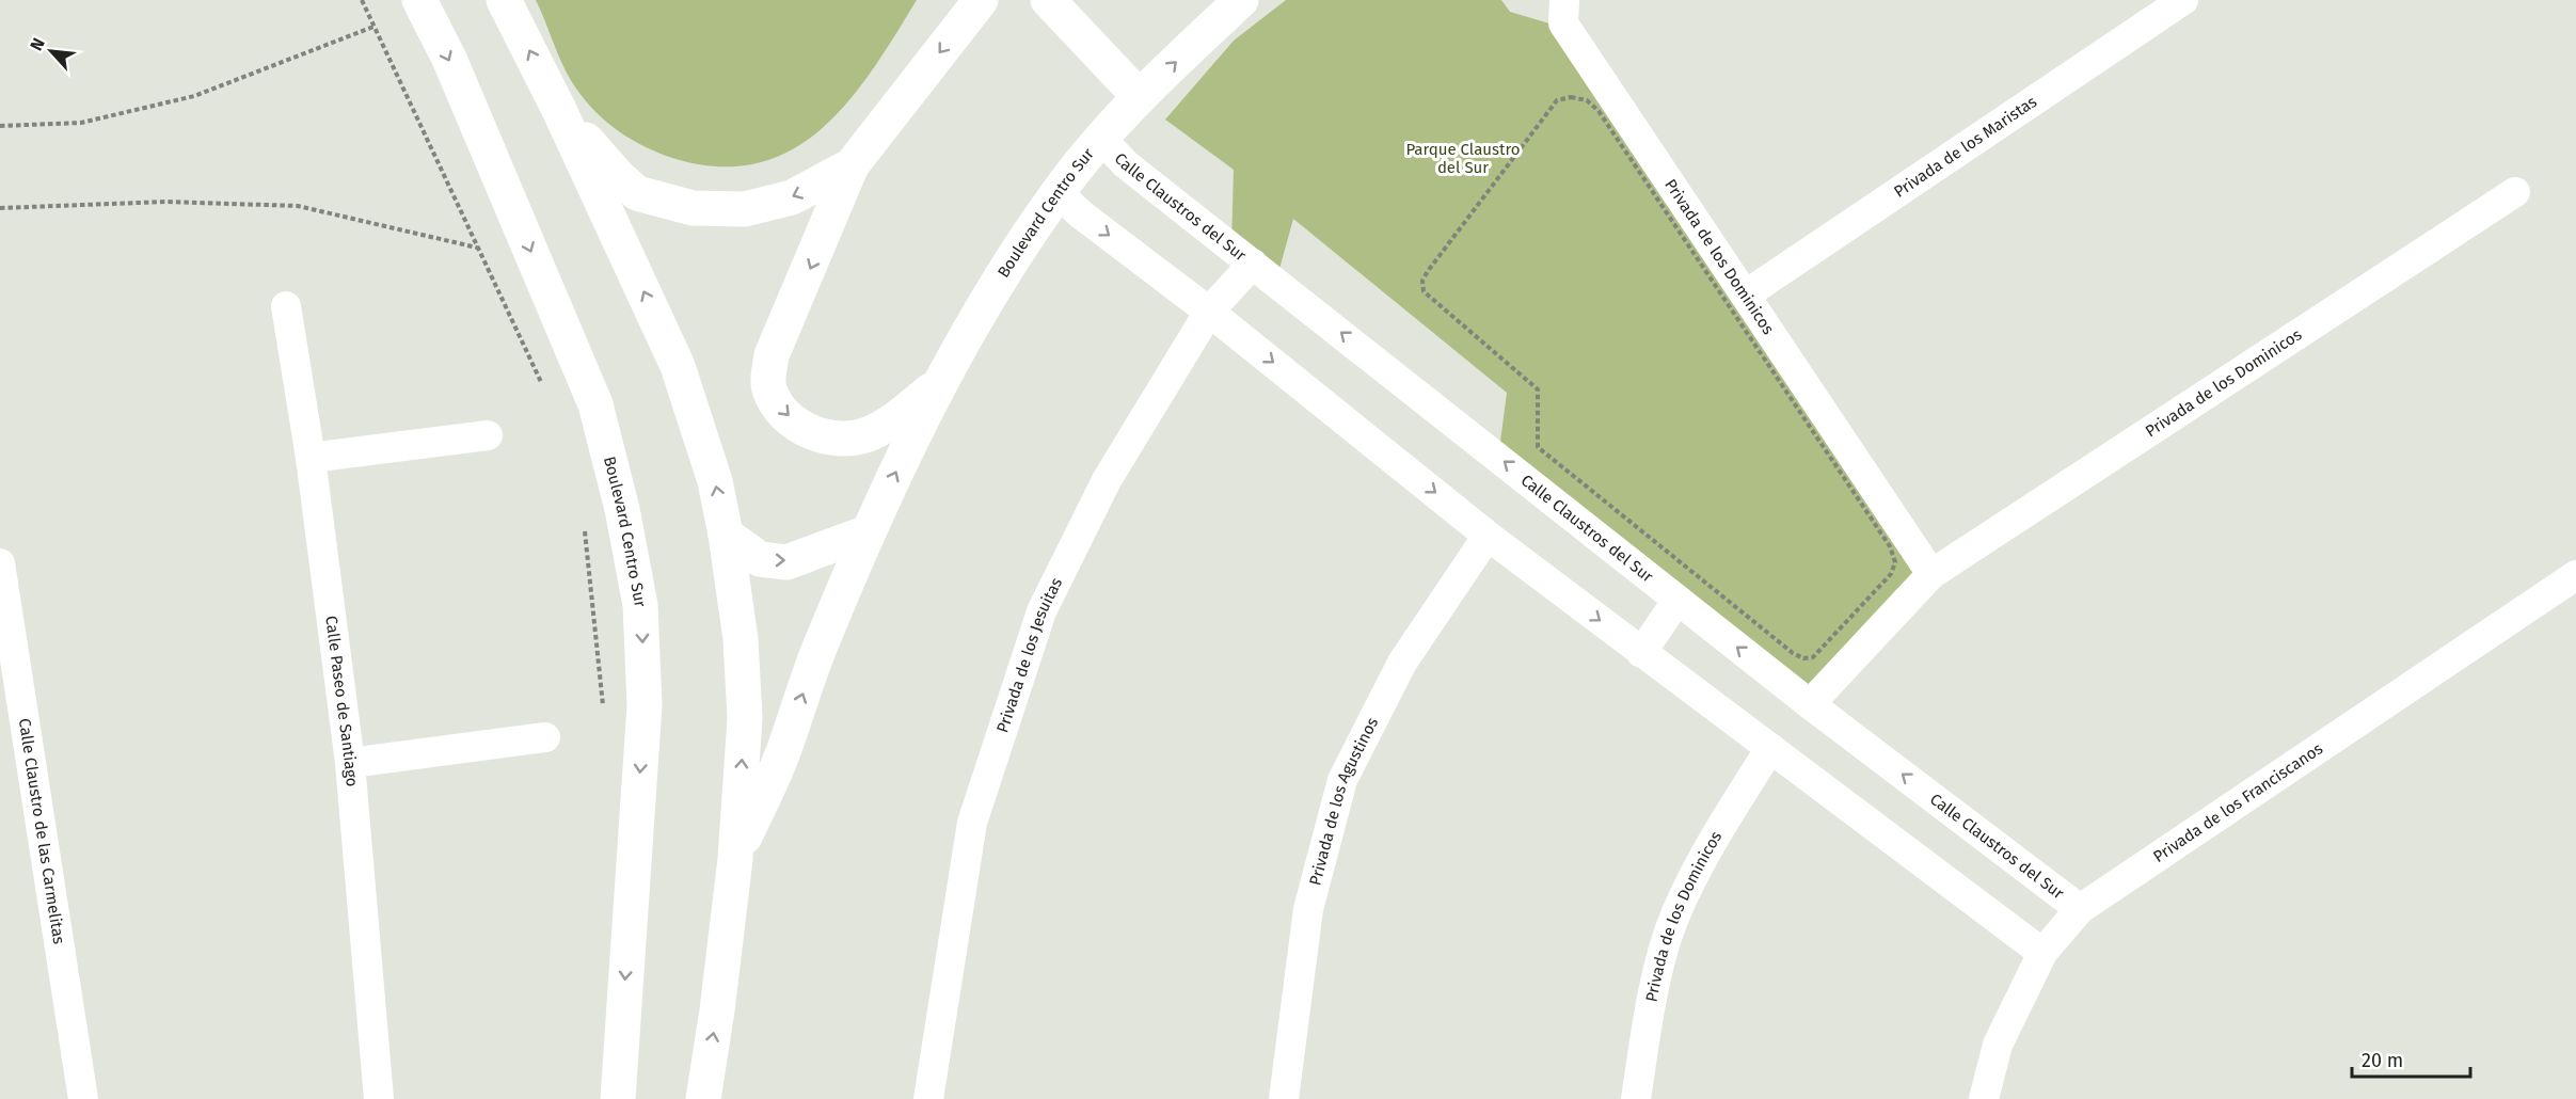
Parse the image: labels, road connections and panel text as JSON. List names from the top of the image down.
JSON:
{
  "streets": {
    "street": [
      "Privada de los Maristas",
      "Calle Claustros del Sur",
      "Boulevard Centro Sur",
      "Privada de los Dominicos",
      "Privada de los Jesuitas",
      "Calle Paseo de Santiago",
      "Privada de los Agustinos",
      "Privada de los Franciscanos",
      "Calle Claustro de las Carmelitas"
    ]
  },
  "crossings": [
    ["Privada de los Maristas", "Privada de los Dominicos"],
    ["Calle Claustros del Sur", "Boulevard Centro Sur"],
    ["Calle Claustros del Sur", "Privada de los Dominicos"],
    ["Calle Claustros del Sur", "Privada de los Jesuitas"],
    ["Calle Claustros del Sur", "Privada de los Franciscanos"]
  ],
  "parks": ["Parque Claustro del Sur"],
  "scale_bar": "20 m",
  "north": "top left"
}
